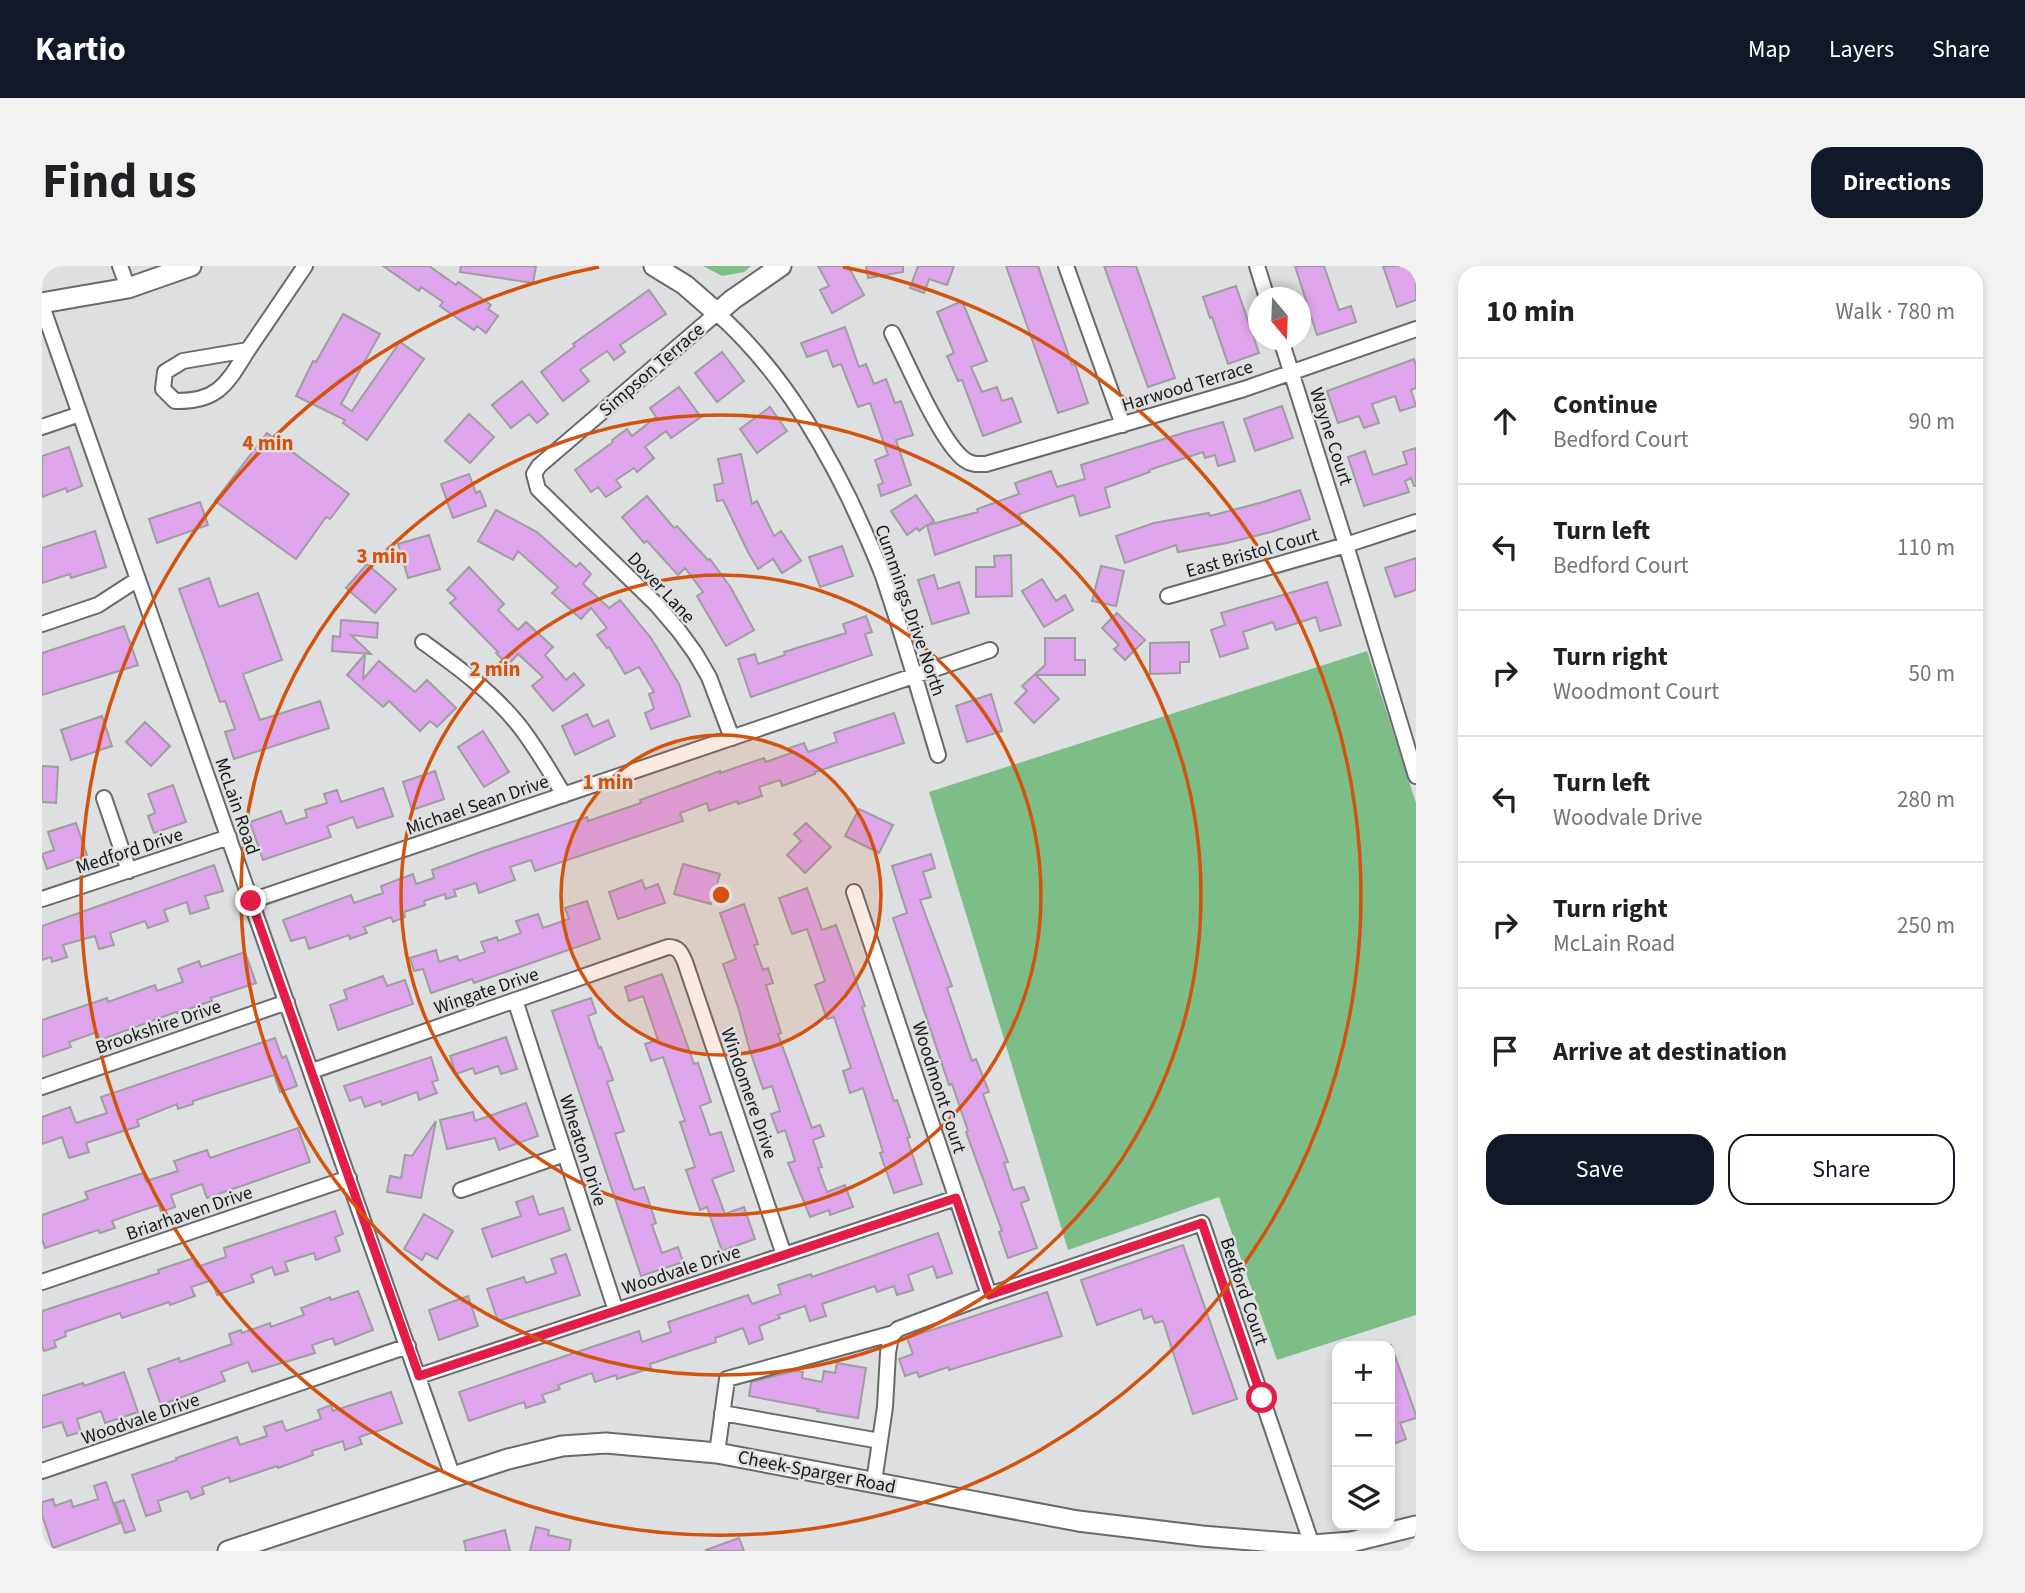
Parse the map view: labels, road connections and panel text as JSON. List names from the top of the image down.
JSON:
{
  "streets": {
    "main road": ["Simpson Terrace", "Cheek-Sparger Road"],
    "street": [
      "Harwood Terrace",
      "Wayne Court",
      "East Bristol Court",
      "Dover Lane",
      "Cummings Drive North",
      "Michael Sean Drive",
      "McLain Road",
      "Medford Drive",
      "Wingate Drive",
      "Brookshire Drive",
      "Woodmont Court",
      "Windomere Drive",
      "Wheaton Drive",
      "Briarhaven Drive",
      "Woodvale Drive",
      "Bedford Court"
    ]
  },
  "crossings": [
    ["Simpson Terrace", "Dover Lane"],
    ["Simpson Terrace", "Cummings Drive North"],
    ["Harwood Terrace", "Wayne Court"],
    ["Wayne Court", "East Bristol Court"],
    ["Dover Lane", "Michael Sean Drive"],
    ["Cummings Drive North", "Michael Sean Drive"],
    ["Michael Sean Drive", "McLain Road"],
    ["McLain Road", "Medford Drive"],
    ["McLain Road", "Wingate Drive"],
    ["McLain Road", "Brookshire Drive"],
    ["McLain Road", "Briarhaven Drive"],
    ["McLain Road", "Woodvale Drive"],
    ["McLain Road", "Cheek-Sparger Road"],
    ["Wingate Drive", "Windomere Drive"],
    ["Wingate Drive", "Wheaton Drive"],
    ["Woodmont Court", "Woodvale Drive"],
    ["Woodmont Court", "Bedford Court"],
    ["Windomere Drive", "Woodvale Drive"],
    ["Wheaton Drive", "Woodvale Drive"],
    ["Bedford Court", "Cheek-Sparger Road"]
  ],
  "north": "bottom",
  "page": {
    "header": "Kartio",
    "nav": ["Map", "Layers", "Share"],
    "title": "Find us",
    "buttons": [
      "Directions",
      ["Save", "Share"]
    ],
    "heading": ["10 min", "Walk · 780 m"],
    "list": [
      ["Continue", "Bedford Court", "90 m"],
      ["Turn left", "Bedford Court", "110 m"],
      ["Turn right", "Woodmont Court", "50 m"],
      ["Turn left", "Woodvale Drive", "280 m"],
      ["Turn right", "McLain Road", "250 m"],
      "Arrive at destination"
    ],
    "map_buttons": ["+", "−"]
  },
  "rings": [
    "4 min",
    "3 min",
    "2 min",
    "1 min"
  ]
}
